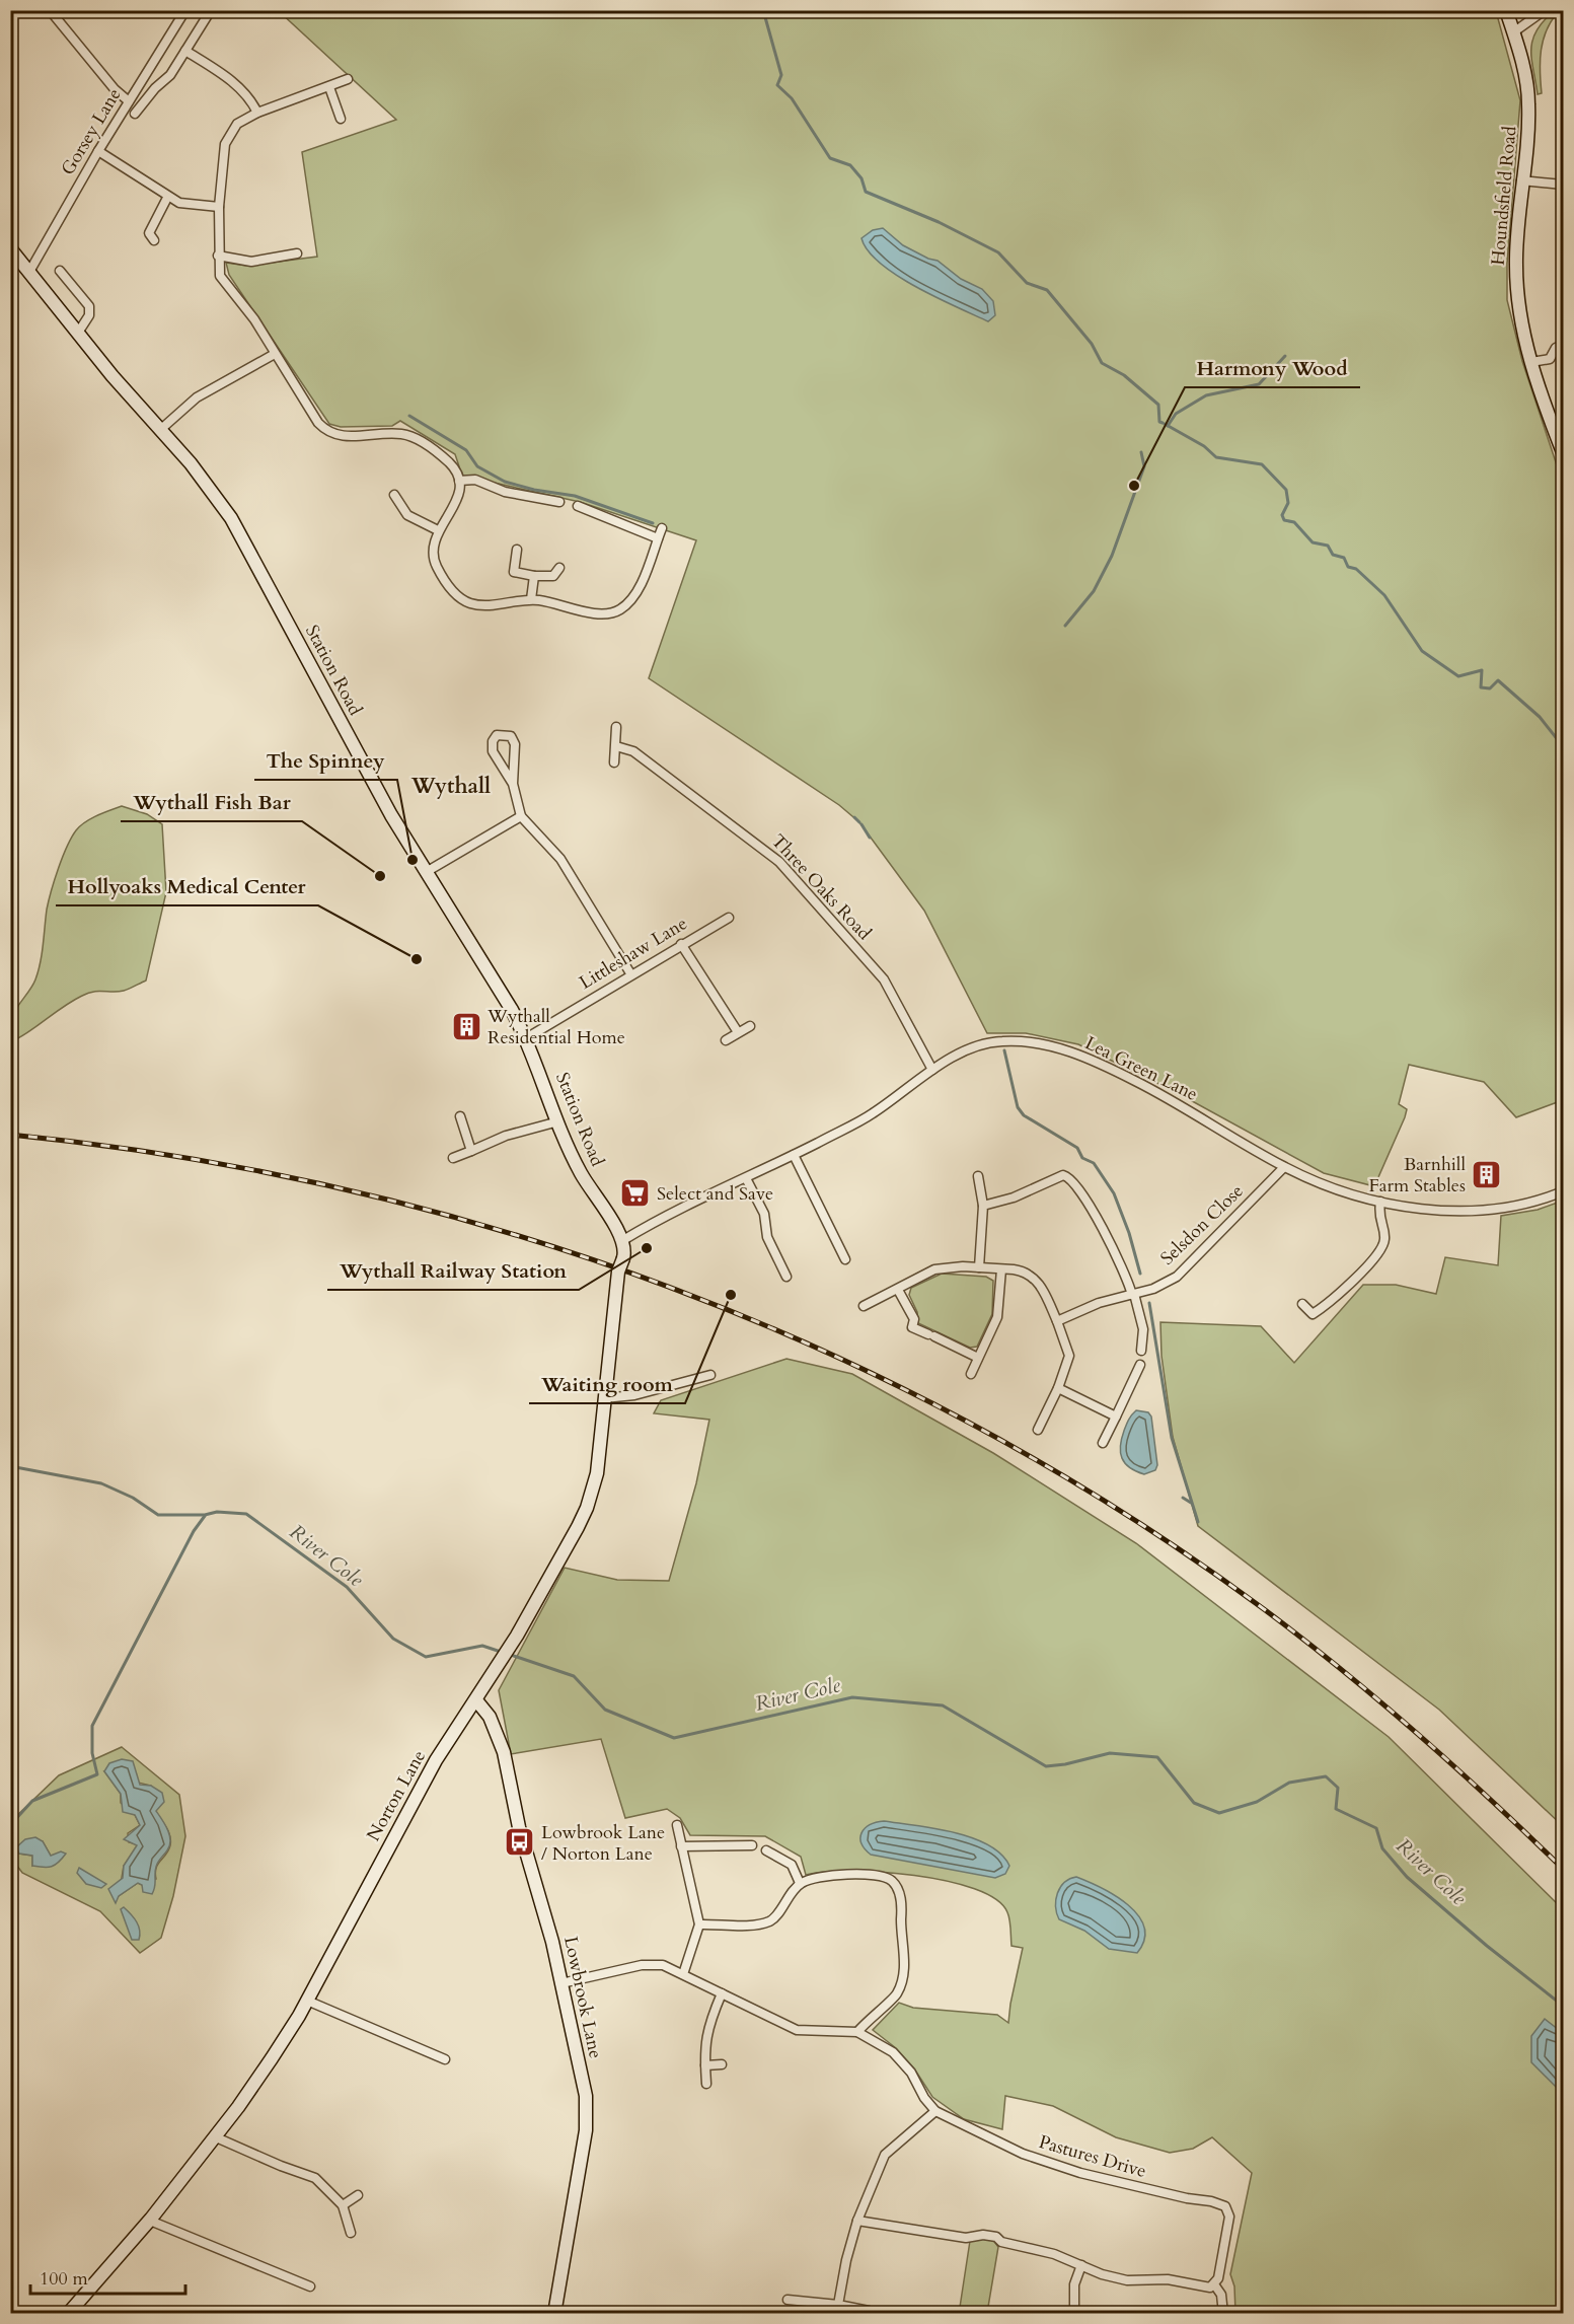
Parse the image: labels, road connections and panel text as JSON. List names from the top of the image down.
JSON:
{
  "streets": {
    "street": [
      "Gorsey Lane",
      "Houndsfield Road",
      "Station Road",
      "Three Oaks Road",
      "Littleshaw Lane",
      "Lea Green Lane",
      "Selsdon Close",
      "Norton Lane",
      "Lowbrook Lane",
      "Pastures Drive"
    ]
  },
  "crossings": [
    ["Gorsey Lane", "Station Road"],
    ["Station Road", "Littleshaw Lane"],
    ["Station Road", "Lea Green Lane"],
    ["Station Road", "Norton Lane"],
    ["Three Oaks Road", "Lea Green Lane"],
    ["Lea Green Lane", "Selsdon Close"],
    ["Lea Green Lane", "Norton Lane"],
    ["Norton Lane", "Lowbrook Lane"],
    ["Lowbrook Lane", "Pastures Drive"]
  ],
  "districts": ["Wythall"],
  "water": ["River Cole"],
  "places": {
    "other": [
      "Harmony Wood",
      "The Spinney",
      "Wythall Fish Bar",
      "Hollyoaks Medical Center",
      "Wythall Railway Station",
      "Waiting room"
    ],
    "building": ["Wythall Residential Home", "Barnhill Farm Stables"],
    "supermarket": ["Select and Save"],
    "bus stop": ["Lowbrook Lane / Norton Lane"]
  },
  "scale_bar": "100 m"
}
